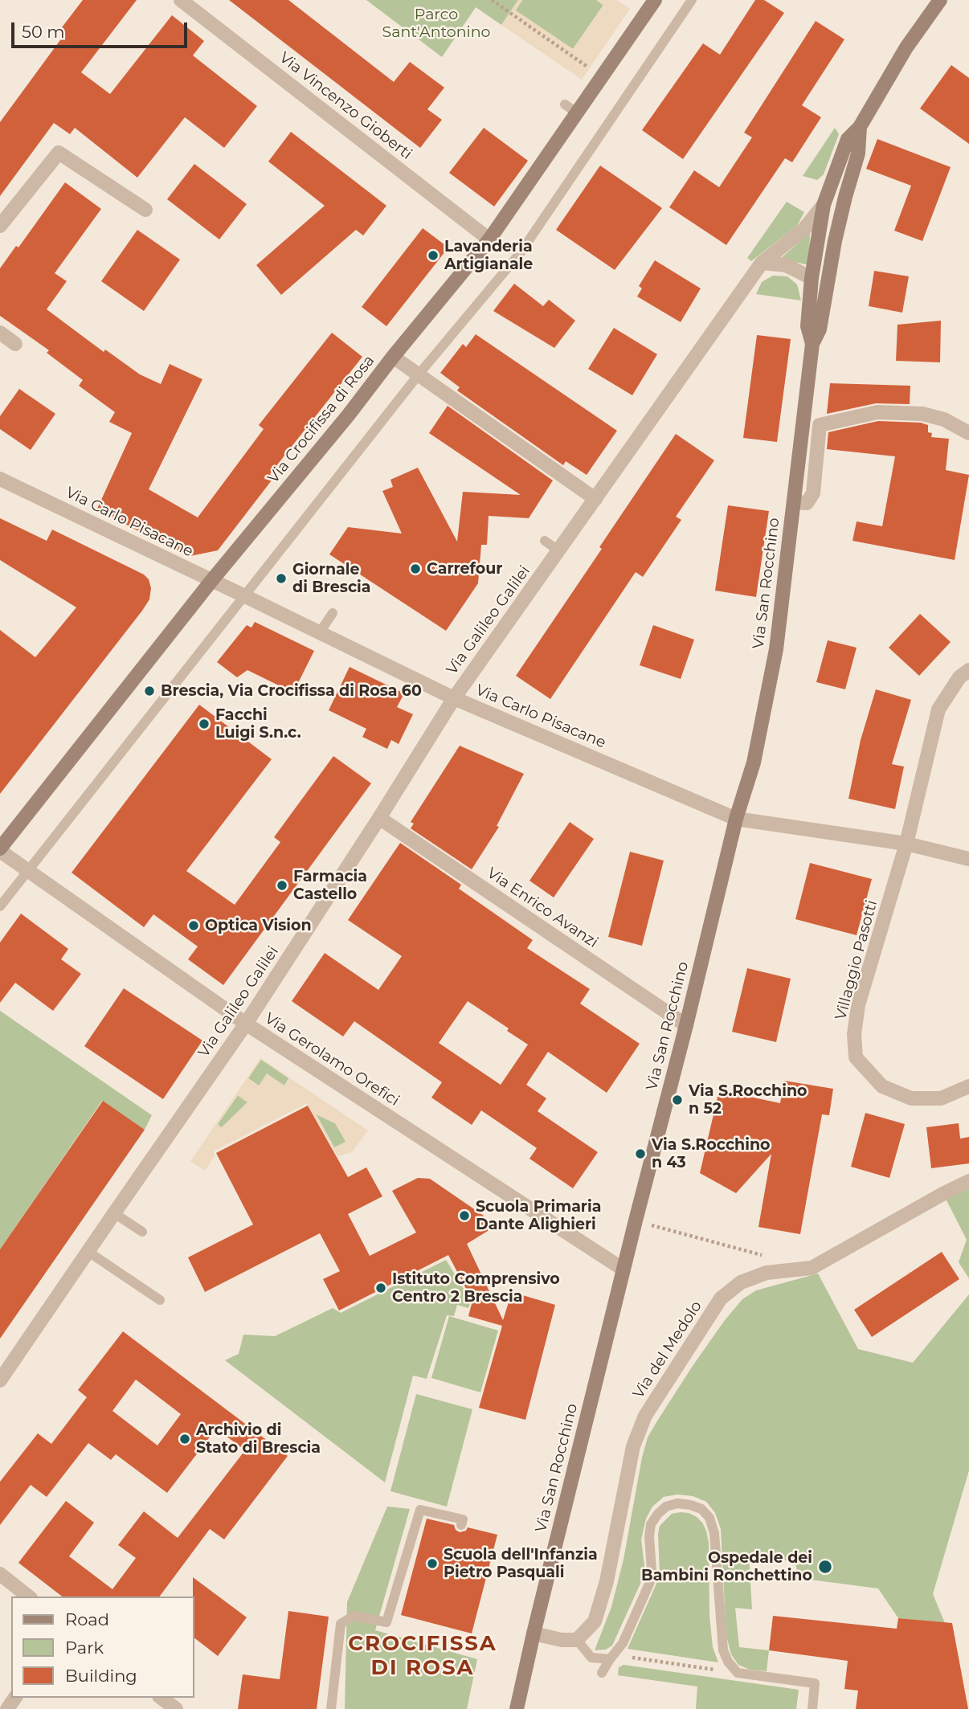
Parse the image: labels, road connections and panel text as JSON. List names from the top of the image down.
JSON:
{
  "streets": {
    "street": [
      "Via Vincenzo Gioberti",
      "Via Crocifissa di Rosa",
      "Via Carlo Pisacane",
      "Via San Rocchino",
      "Via Galileo Galilei",
      "Via Enrico Avanzi",
      "Villaggio Pasotti",
      "Via Gerolamo Orefici",
      "Via del Medolo"
    ]
  },
  "crossings": [
    ["Via Vincenzo Gioberti", "Via Crocifissa di Rosa"],
    ["Via Crocifissa di Rosa", "Via Carlo Pisacane"],
    ["Via Crocifissa di Rosa", "Via Gerolamo Orefici"],
    ["Via Carlo Pisacane", "Via San Rocchino"],
    ["Via Carlo Pisacane", "Via Galileo Galilei"],
    ["Via San Rocchino", "Via Galileo Galilei"],
    ["Via San Rocchino", "Via Enrico Avanzi"],
    ["Via San Rocchino", "Via Gerolamo Orefici"],
    ["Via Galileo Galilei", "Via Enrico Avanzi"],
    ["Via Galileo Galilei", "Via Gerolamo Orefici"]
  ],
  "districts": ["CROCIFISSA DI ROSA"],
  "parks": ["Parco Sant'Antonino"],
  "places": [
    "Lavanderia Artigianale",
    "Carrefour",
    "Giornale di Brescia",
    "Brescia, Via Crocifissa di Rosa 60",
    "Facchi Luigi S.n.c.",
    "Farmacia Castello",
    "Optica Vision",
    "Via S.Rocchino n 52",
    "Via S.Rocchino n 43",
    "Scuola Primaria Dante Alighieri",
    "Istituto Comprensivo Centro 2 Brescia",
    "Archivio di Stato di Brescia",
    "Scuola dell'Infanzia Pietro Pasquali",
    "Ospedale dei Bambini Ronchettino"
  ],
  "legend": ["Road", "Park", "Building"],
  "scale_bar": "50 m"
}
